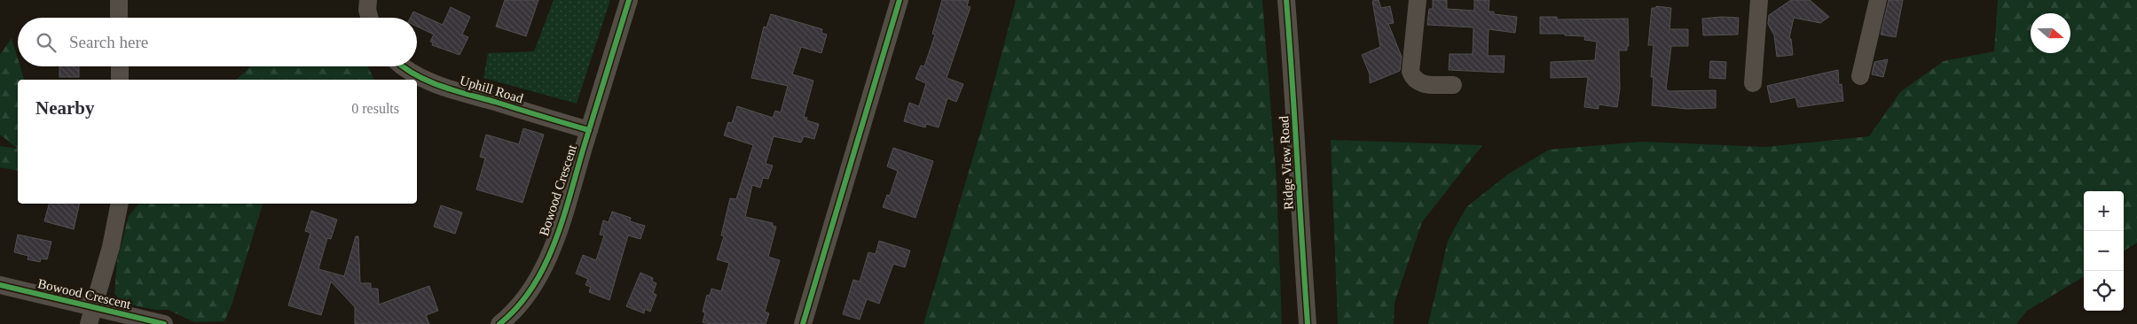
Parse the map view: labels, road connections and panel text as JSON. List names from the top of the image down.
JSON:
{
  "streets": {
    "street": ["Uphill Road", "Ridge View Road", "Bowood Crescent"]
  },
  "crossings": [
    ["Uphill Road", "Bowood Crescent"]
  ],
  "north": "right",
  "page": {
    "search": "Search here",
    "heading": ["Nearby", "0 results"],
    "map_buttons": ["+", "−"]
  }
}
